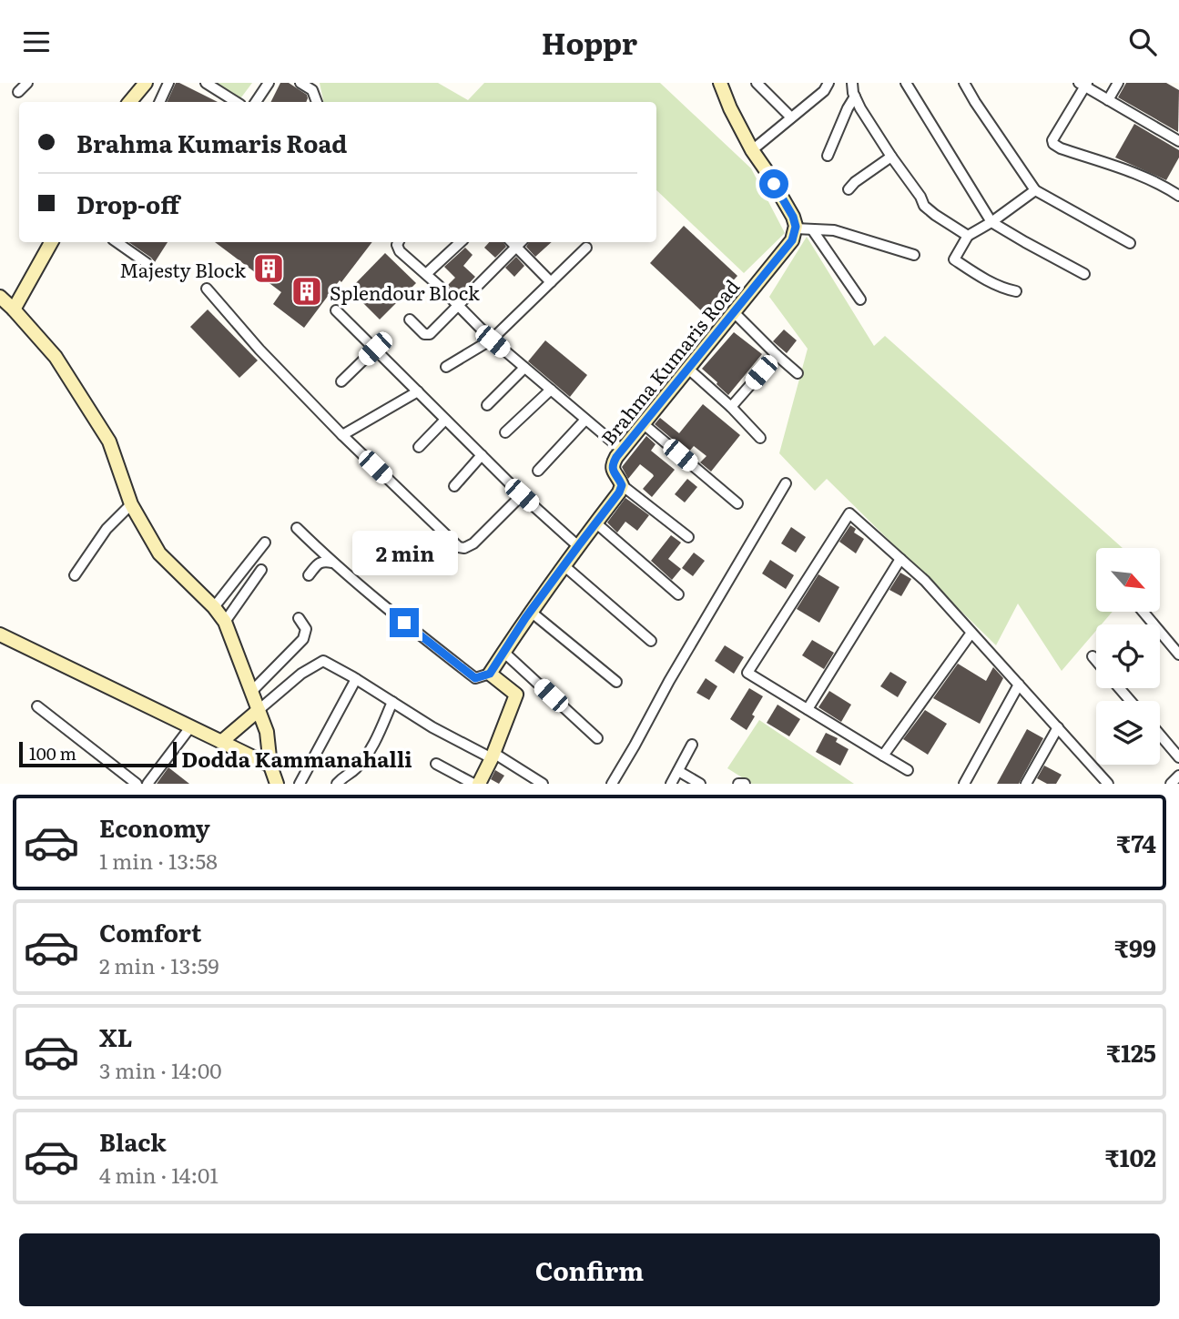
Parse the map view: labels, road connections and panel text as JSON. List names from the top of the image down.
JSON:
{
  "streets": {
    "street": ["Brahma Kumaris Road"]
  },
  "districts": ["Dodda Kammanahalli"],
  "places": {
    "building": ["Majesty Block", "Splendour Block"]
  },
  "scale_bar": "100 m",
  "north": "bottom right",
  "page": {
    "header": "Hoppr",
    "banner": ["Brahma Kumaris Road", "Drop-off"],
    "bubble": "2 min",
    "scale": "100 m",
    "list": [
      {
        "name": "Economy",
        "note": "1 min · 13:58",
        "value": "₹74"
      },
      {
        "name": "Comfort",
        "note": "2 min · 13:59",
        "value": "₹99"
      },
      {
        "name": "XL",
        "note": "3 min · 14:00",
        "value": "₹125"
      },
      {
        "name": "Black",
        "note": "4 min · 14:01",
        "value": "₹102"
      }
    ],
    "buttons": "Confirm"
  }
}
